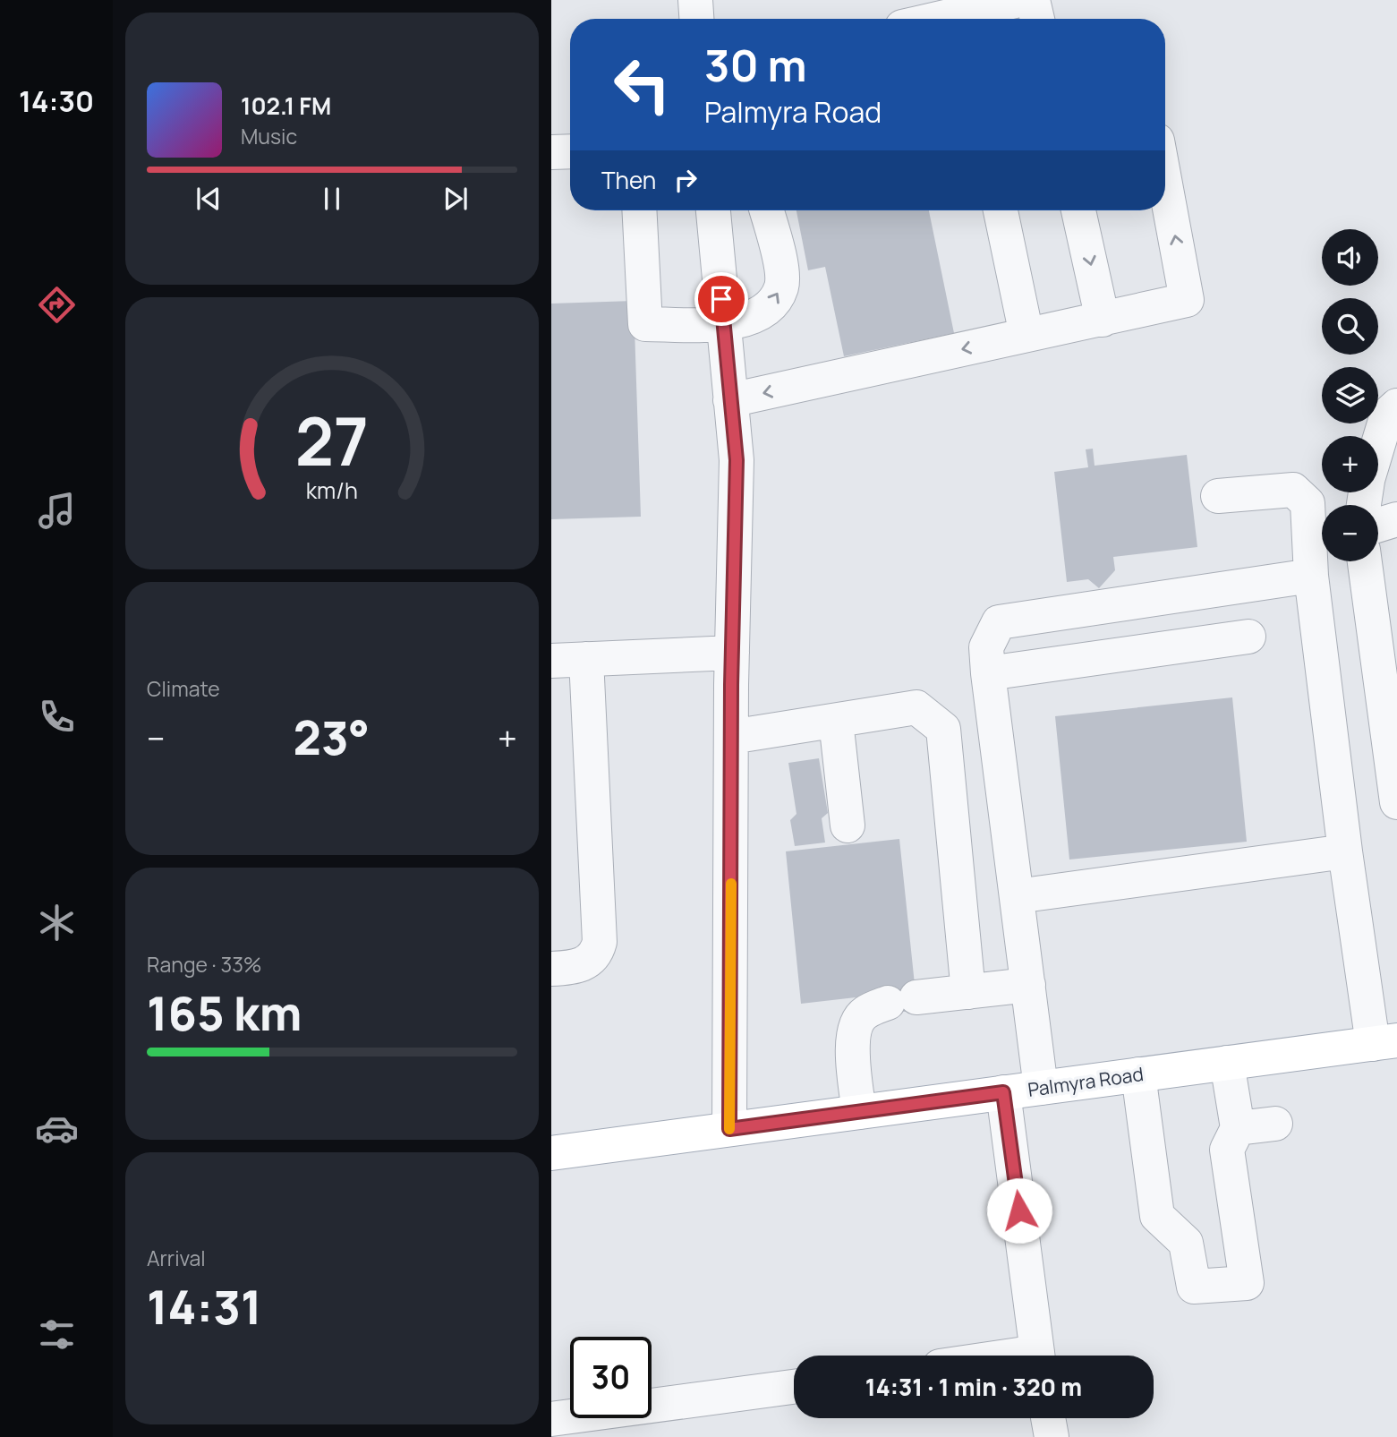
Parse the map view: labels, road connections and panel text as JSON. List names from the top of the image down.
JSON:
{
  "streets": {
    "main road": ["Palmyra Road"]
  },
  "page": {
    "tabs": "14:30",
    "turn": ["30 m", "Palmyra Road"],
    "song": ["102.1 FM", "Music"],
    "then": "Then",
    "map_buttons": ["+", "−"],
    "tile": [
      "Climate",
      ["Range · 33%", "165 km"],
      ["Arrival", "14:31"]
    ],
    "heat": ["−", "23°", "+"],
    "limit": "30",
    "trip": "14:31 · 1 min · 320 m",
    "gauge": ["27", "km/h"]
  }
}
